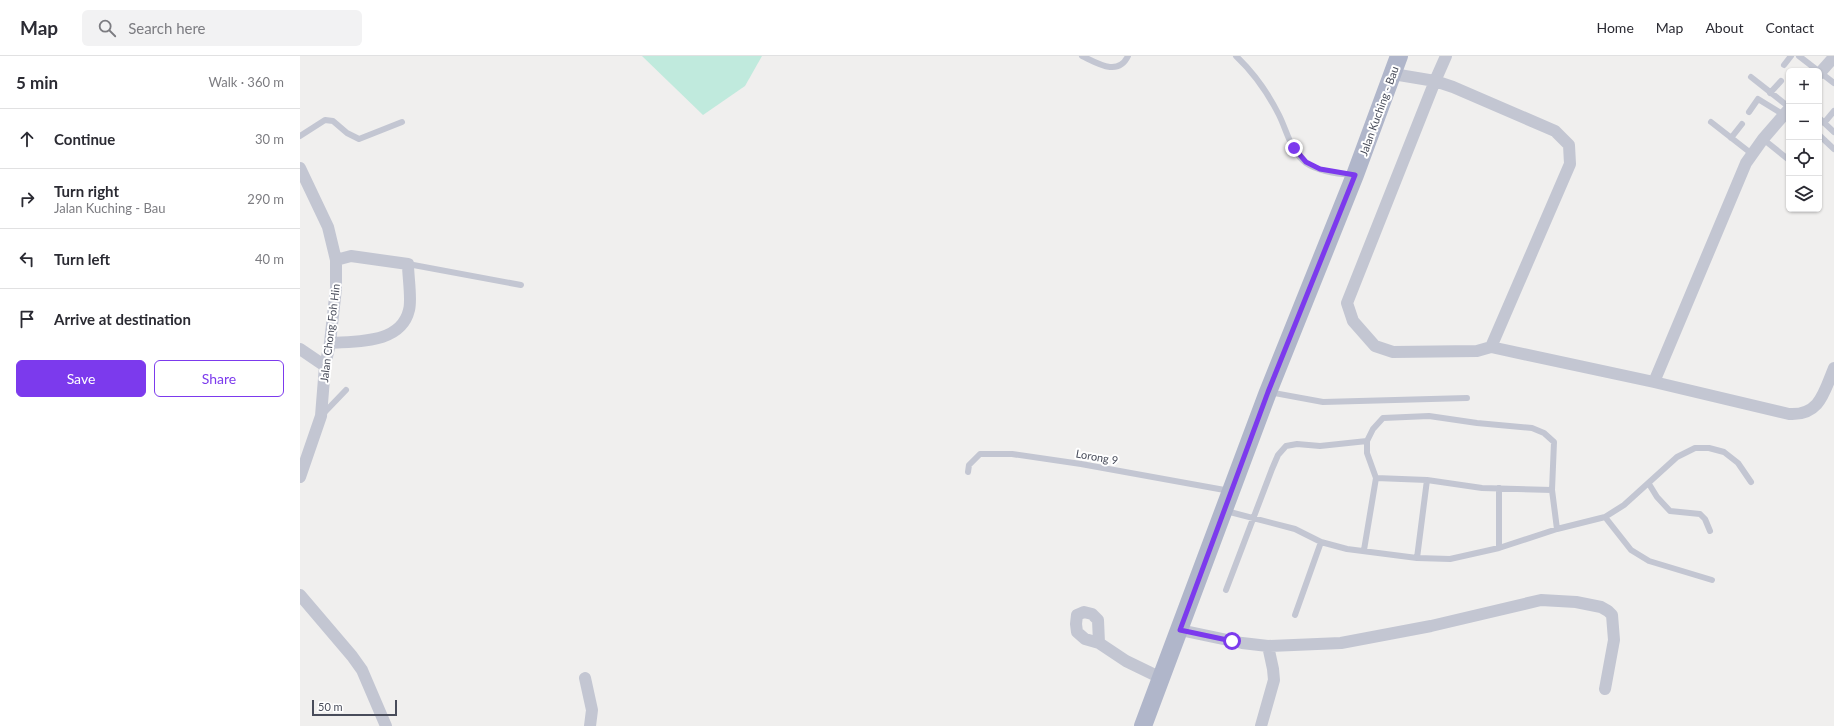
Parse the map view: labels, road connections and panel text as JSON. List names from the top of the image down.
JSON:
{
  "streets": {
    "main road": ["Jalan Kuching - Bau"],
    "street": ["Jalan Chong Foh Hin"],
    "lane": ["Lorong 9"]
  },
  "crossings": [
    ["Jalan Kuching - Bau", "Lorong 9"]
  ],
  "scale_bar": "50 m",
  "page": {
    "header": "Map",
    "search": "Search here",
    "nav": [
      "Home",
      "Map",
      "About",
      "Contact"
    ],
    "heading": ["5 min", "Walk · 360 m"],
    "map_buttons": ["+", "−"],
    "list": [
      ["Continue", "30 m"],
      ["Turn right", "Jalan Kuching - Bau", "290 m"],
      ["Turn left", "40 m"],
      "Arrive at destination"
    ],
    "buttons": ["Save", "Share"],
    "scale": "50 m"
  }
}
